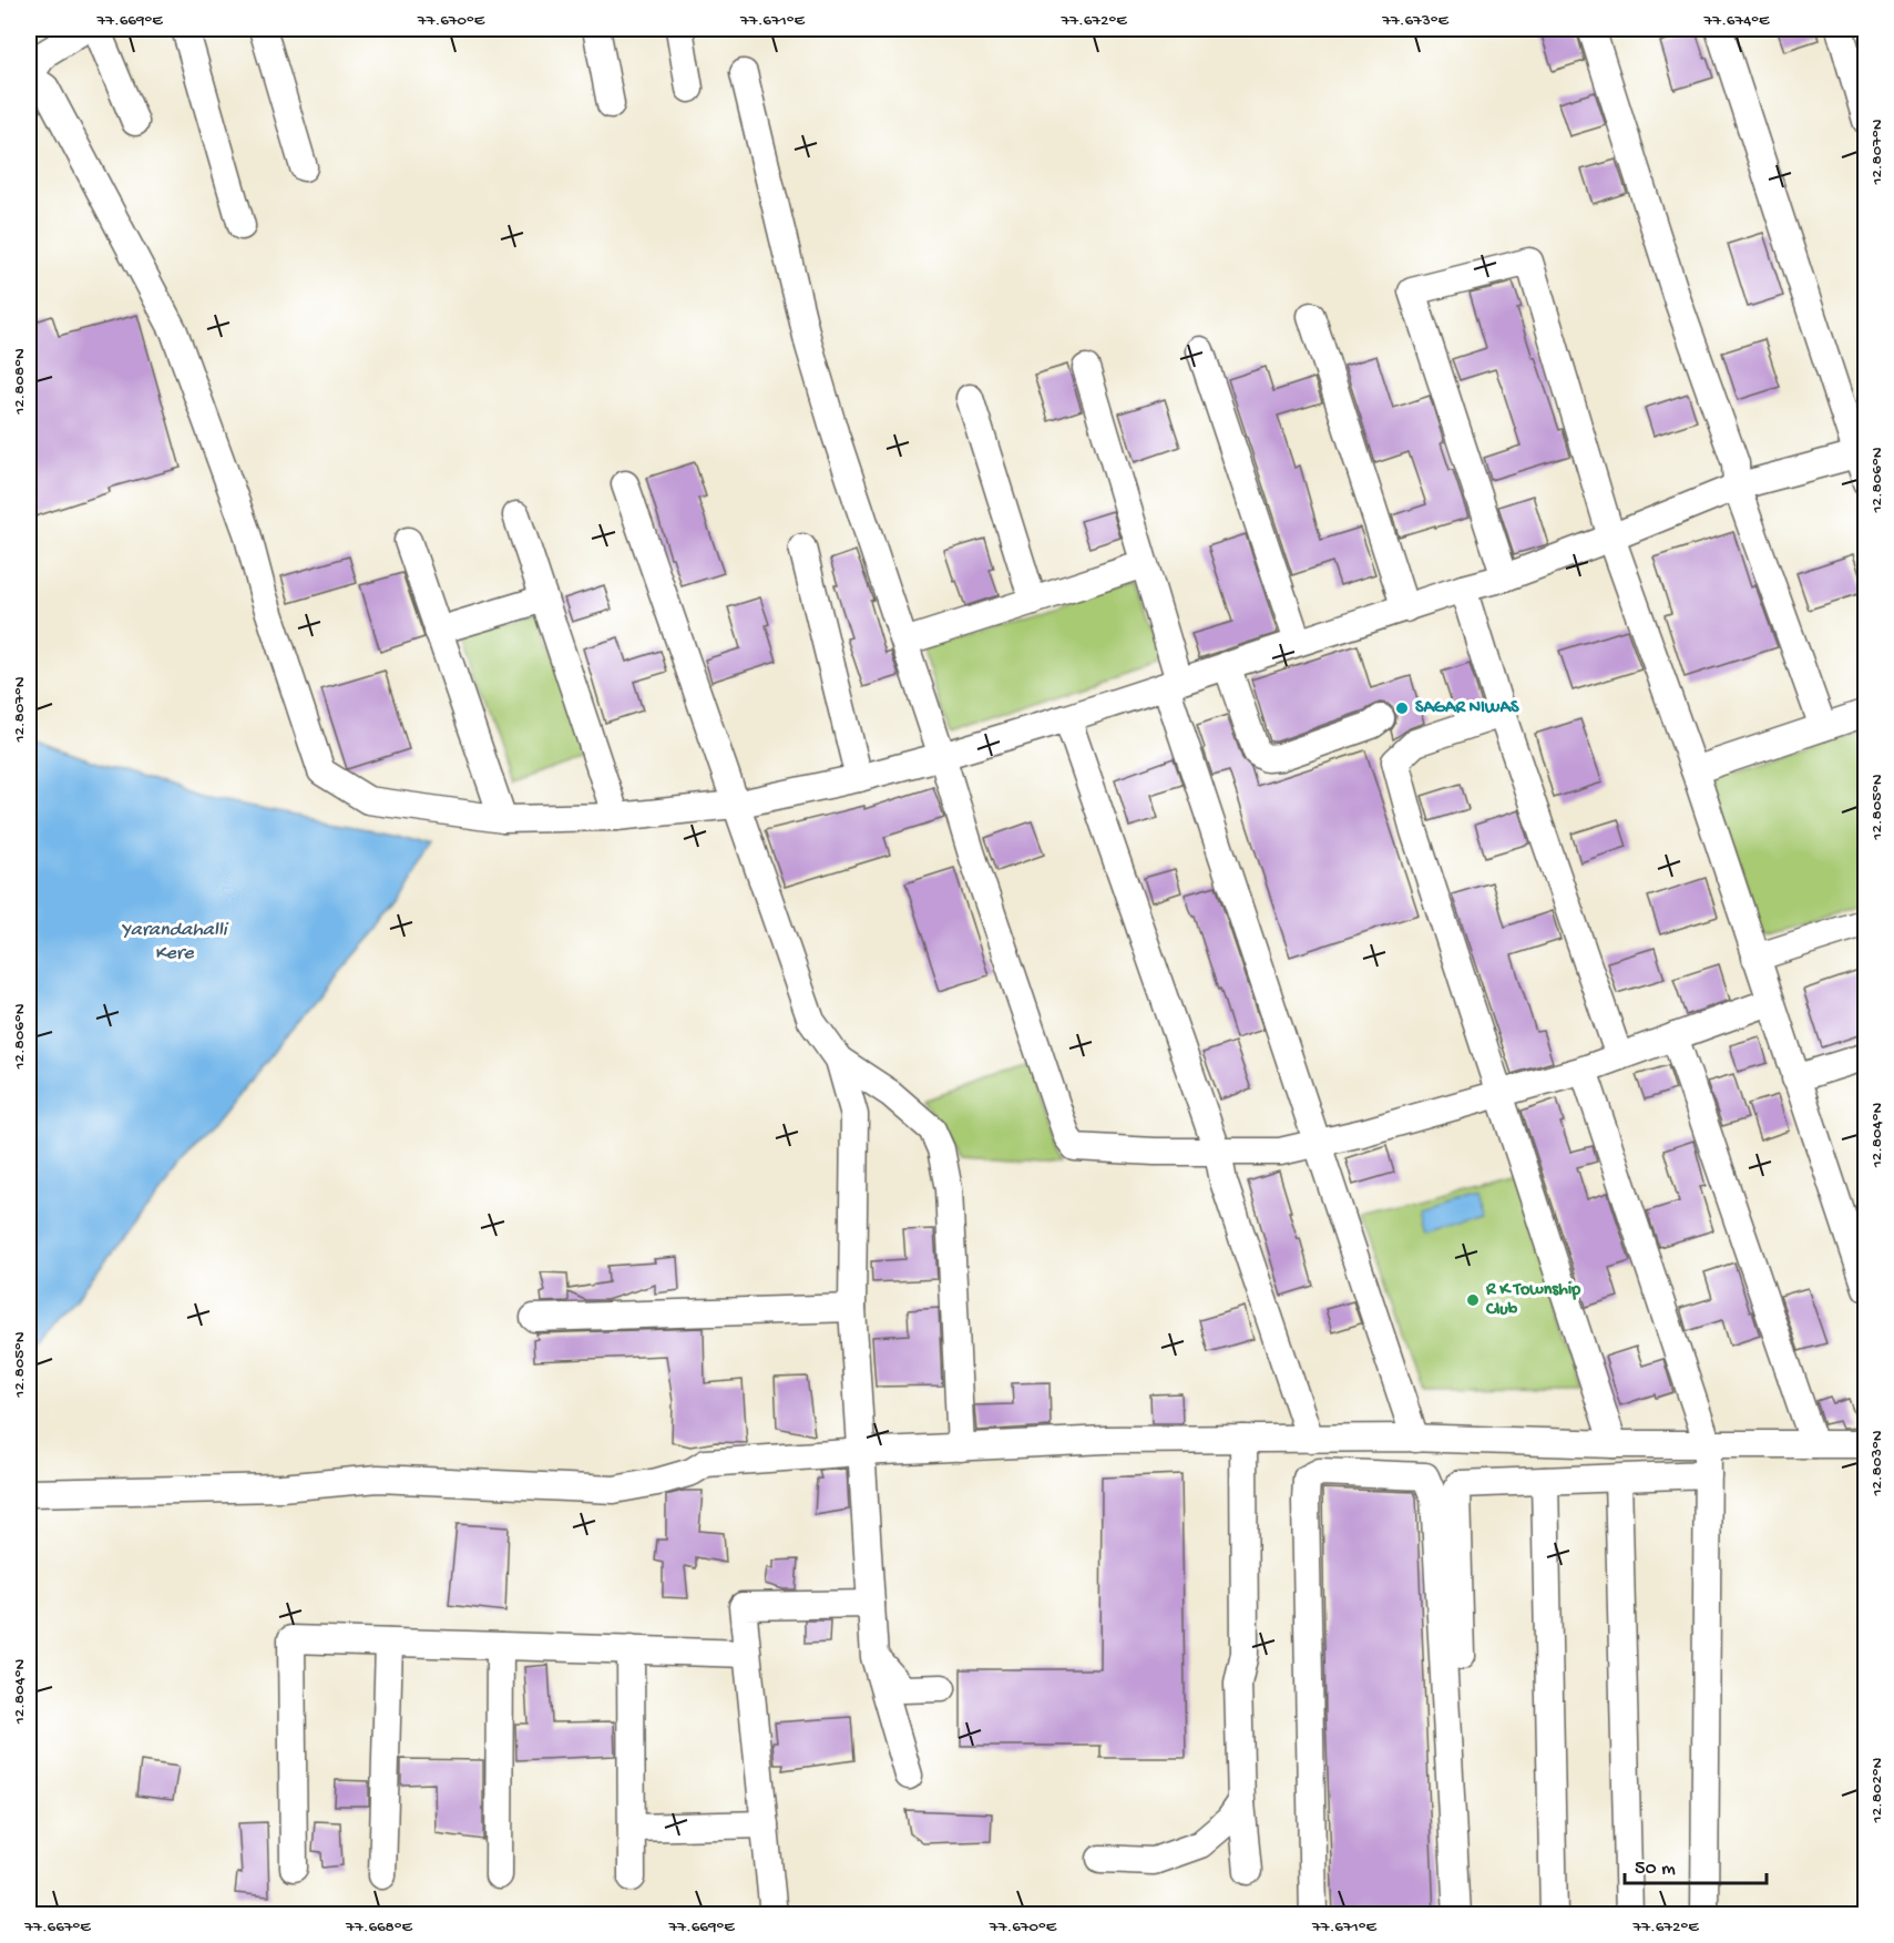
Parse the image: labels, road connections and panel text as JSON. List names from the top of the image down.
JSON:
{
  "water": ["Yarandahalli Kere"],
  "places": ["SAGAR NIWAS", "R K Township Club"],
  "scale_bar": "50 m",
  "coordinates": [
    "77.669°E",
    "77.670°E",
    "77.671°E",
    "77.672°E",
    "77.673°E",
    "77.674°E",
    "12.807°N",
    "12.808°N",
    "12.806°N",
    "12.805°N",
    "12.804°N",
    "12.803°N",
    "12.802°N",
    "77.667°E",
    "77.668°E"
  ]
}
